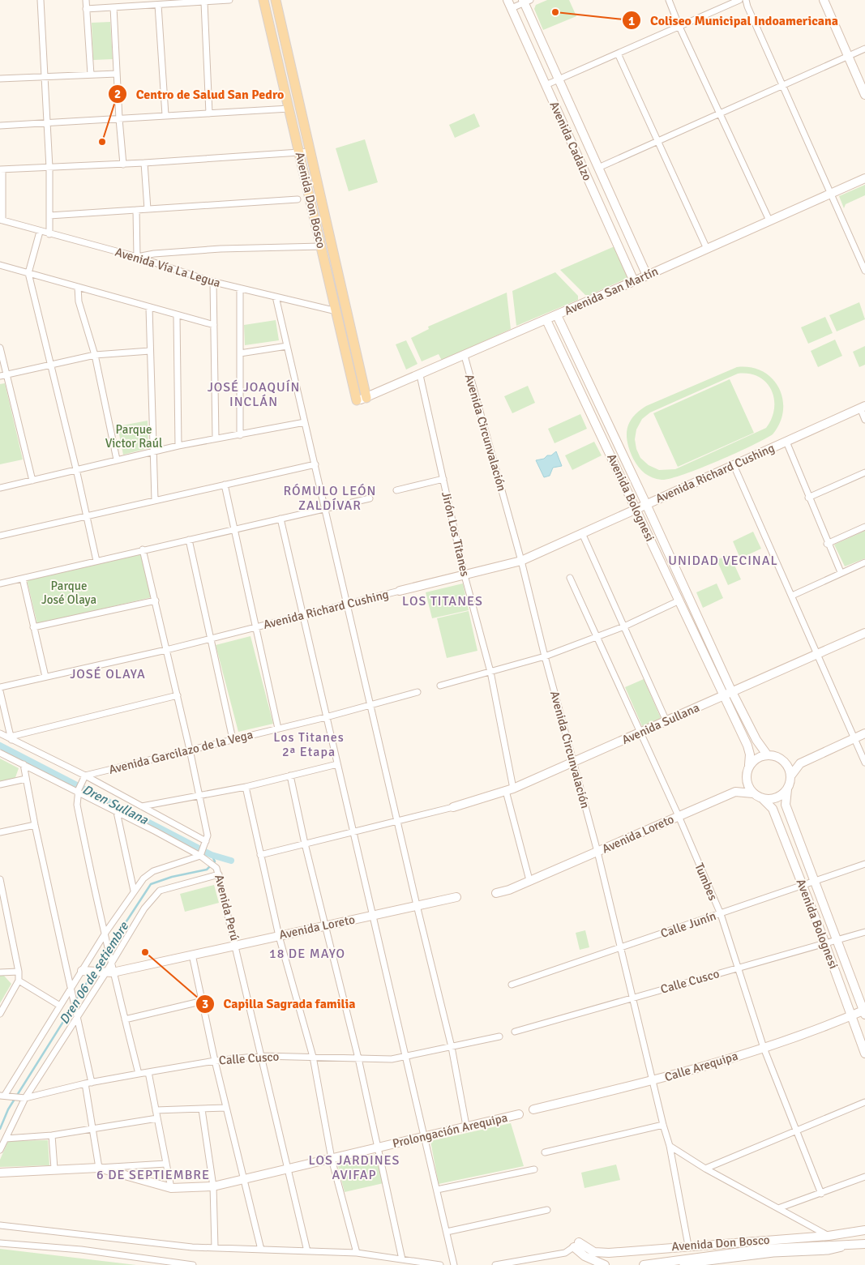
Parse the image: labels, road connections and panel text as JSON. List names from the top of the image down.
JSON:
{
  "streets": {
    "main road": [
      "Avenida Cadalzo",
      "Avenida Don Bosco",
      "Avenida San Martín",
      "Avenida Richard Cushing",
      "Avenida Bolognesi",
      "Avenida Sullana",
      "Avenida Loreto",
      "Calle Arequipa",
      "Prolongación Arequipa"
    ],
    "street": [
      "Avenida Vía La Legua",
      "Avenida Circunvalación",
      "Jirón Los Titanes",
      "Avenida Garcilazo de la Vega",
      "Tumbes",
      "Avenida Perú",
      "Calle Junín",
      "Calle Cusco"
    ]
  },
  "crossings": [
    ["Avenida Cadalzo", "Avenida San Martín"],
    ["Avenida Don Bosco", "Avenida Vía La Legua"],
    ["Avenida Don Bosco", "Avenida San Martín"],
    ["Avenida Don Bosco", "Avenida Circunvalación"],
    ["Avenida San Martín", "Avenida Circunvalación"],
    ["Avenida San Martín", "Avenida Bolognesi"],
    ["Avenida San Martín", "Jirón Los Titanes"],
    ["Avenida Circunvalación", "Avenida Richard Cushing"],
    ["Avenida Circunvalación", "Avenida Sullana"],
    ["Avenida Circunvalación", "Avenida Loreto"],
    ["Avenida Circunvalación", "Calle Junín"],
    ["Avenida Circunvalación", "Calle Cusco"],
    ["Avenida Circunvalación", "Calle Arequipa"],
    ["Avenida Richard Cushing", "Avenida Bolognesi"],
    ["Avenida Richard Cushing", "Jirón Los Titanes"],
    ["Avenida Bolognesi", "Avenida Sullana"],
    ["Avenida Bolognesi", "Calle Junín"],
    ["Avenida Bolognesi", "Calle Cusco"],
    ["Avenida Bolognesi", "Calle Arequipa"],
    ["Jirón Los Titanes", "Avenida Sullana"],
    ["Jirón Los Titanes", "Avenida Loreto"],
    ["Avenida Sullana", "Tumbes"],
    ["Avenida Loreto", "Tumbes"],
    ["Avenida Loreto", "Avenida Perú"],
    ["Tumbes", "Calle Junín"],
    ["Tumbes", "Calle Cusco"],
    ["Tumbes", "Calle Arequipa"],
    ["Avenida Perú", "Calle Cusco"],
    ["Avenida Perú", "Prolongación Arequipa"]
  ],
  "districts": [
    "JOSÉ JOAQUÍN INCLÁN",
    "RÓMULO LEÓN ZALDÍVAR",
    "UNIDAD VECINAL",
    "LOS TITANES",
    "JOSÉ OLAYA",
    "Los Titanes 2ª Etapa",
    "18 DE MAYO",
    "LOS JARDINES AVIFAP",
    "6 DE SEPTIEMBRE"
  ],
  "water": ["Dren Sullana", "Dren 06 de setiembre"],
  "parks": ["Parque Victor Raúl", "Parque José Olaya"],
  "places": ["Coliseo Municipal Indoamericana", "Centro de Salud San Pedro", "Capilla Sagrada familia"]
}
